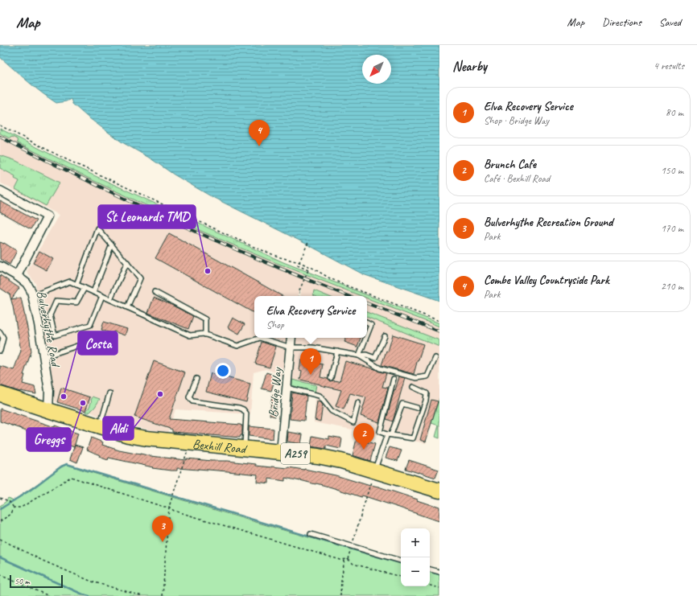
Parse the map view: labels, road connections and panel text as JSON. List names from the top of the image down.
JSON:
{
  "streets": {
    "highway": ["Bexhill Road", "A259"],
    "street": ["Bulverhythe Road", "Bridge Way"]
  },
  "crossings": [
    ["Bulverhythe Road", "Bexhill Road"],
    ["Bridge Way", "Bexhill Road"]
  ],
  "places": [
    "St Leonards TMD",
    "Aldi",
    "Costa",
    "Greggs"
  ],
  "scale_bar": "50 m",
  "north": "bottom left",
  "page": {
    "header": "Map",
    "nav": ["Map", "Directions", "Saved"],
    "heading": ["Nearby", "4 results"],
    "list": [
      {
        "mark": "1",
        "name": "Elva Recovery Service",
        "note": "Shop · Bridge Way",
        "value": "80 m"
      },
      {
        "mark": "2",
        "name": "Brunch Cafe",
        "note": "Café · Bexhill Road",
        "value": "150 m"
      },
      {
        "mark": "3",
        "name": "Bulverhythe Recreation Ground",
        "note": "Park",
        "value": "170 m"
      },
      {
        "mark": "4",
        "name": "Combe Valley Countryside Park",
        "note": "Park",
        "value": "210 m"
      }
    ],
    "pins": [
      "4",
      "1",
      "2",
      "3"
    ],
    "popup": ["Elva Recovery Service", "Shop"],
    "map_buttons": ["+", "−"],
    "scale": "50 m"
  }
}
